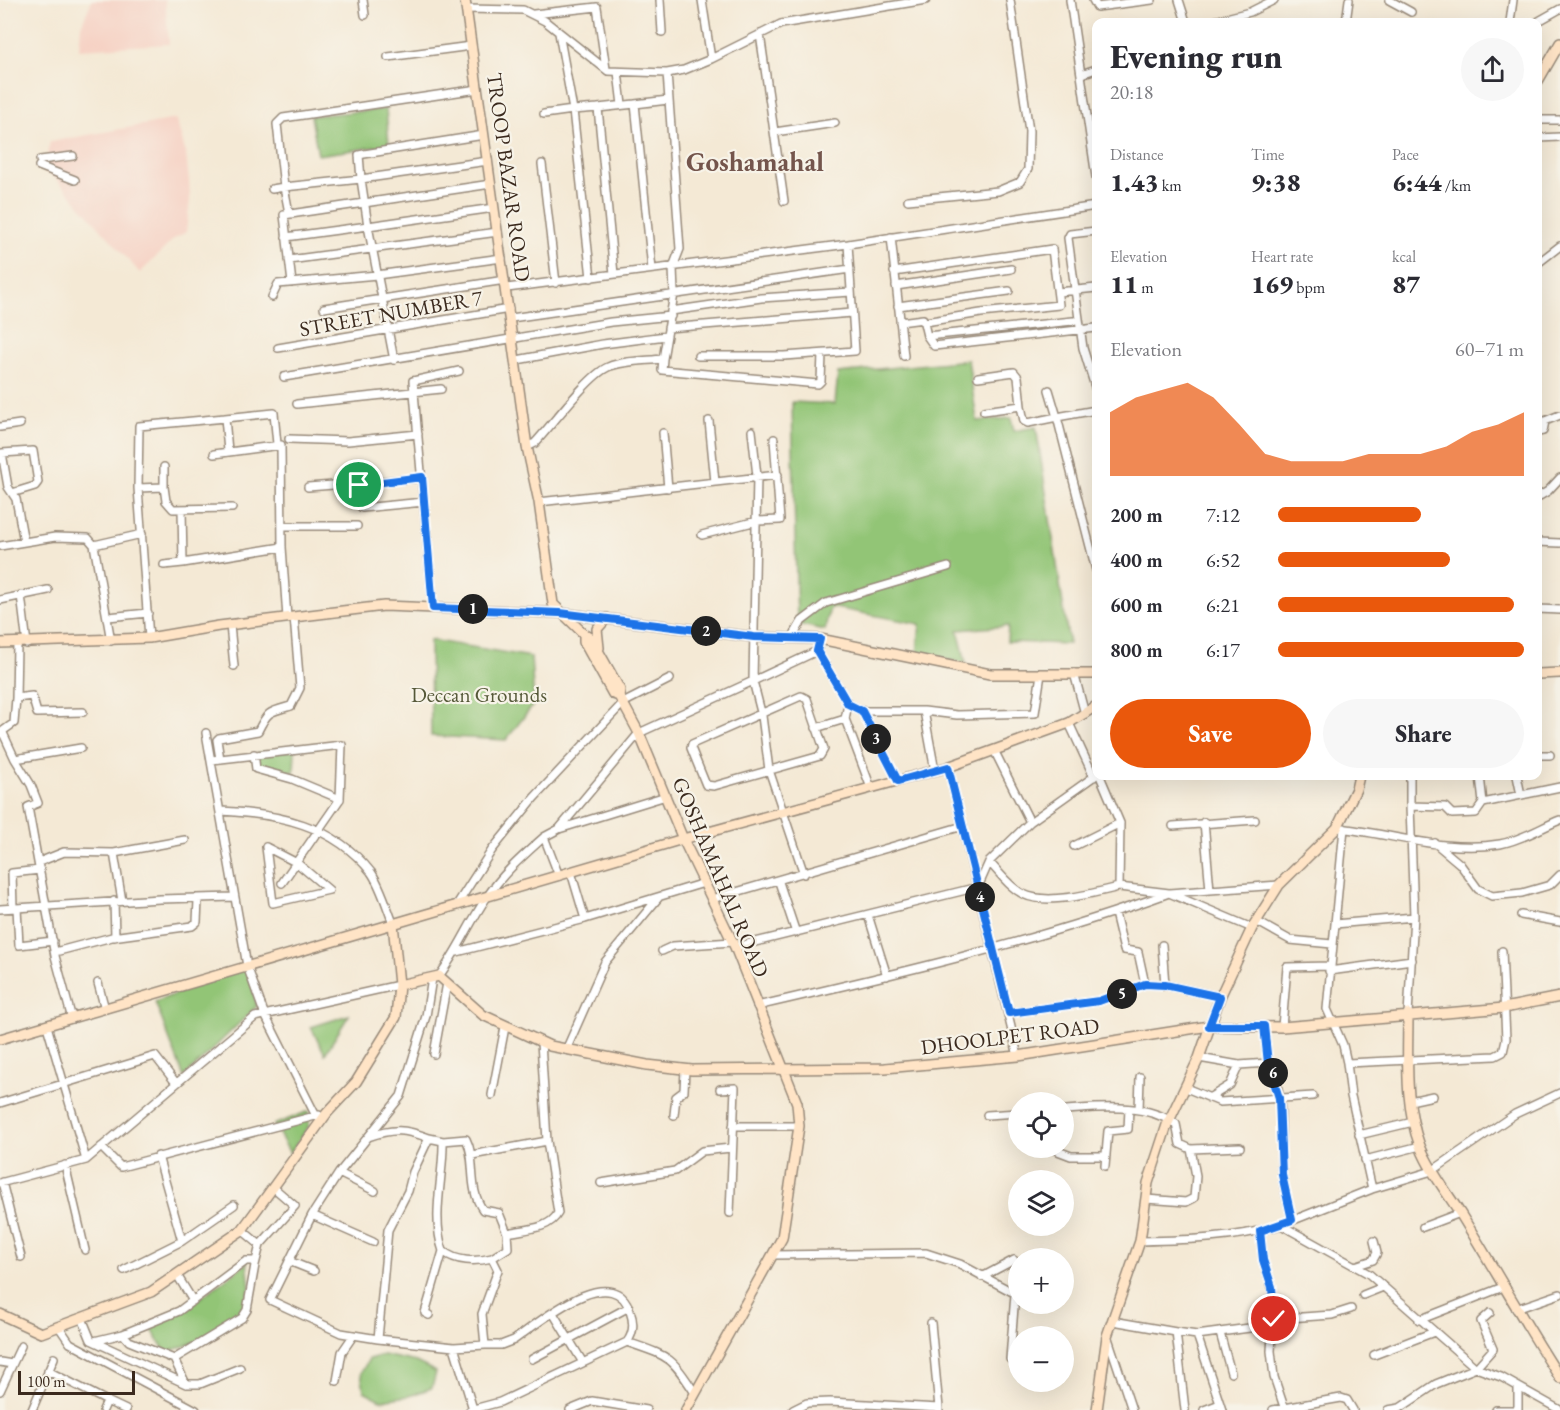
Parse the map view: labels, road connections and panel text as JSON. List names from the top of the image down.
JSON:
{
  "streets": {
    "street": [
      "TROOP BAZAR ROAD",
      "STREET NUMBER 7",
      "GOSHAMAHAL ROAD",
      "DHOOLPET ROAD"
    ]
  },
  "crossings": [
    ["TROOP BAZAR ROAD", "STREET NUMBER 7"],
    ["GOSHAMAHAL ROAD", "DHOOLPET ROAD"]
  ],
  "districts": ["Goshamahal"],
  "parks": ["Deccan Grounds"],
  "scale_bar": "100 m",
  "page": {
    "heading": ["Evening run", "20:18"],
    "stats": [
      ["Distance", "1.43 km"],
      ["Time", "9:38"],
      ["Pace", "6:44 /km"],
      ["Elevation", "11 m"],
      ["Heart rate", "169 bpm"],
      ["kcal", "87"]
    ],
    "chart": ["Elevation", "60–71 m"],
    "list": [
      {
        "name": "200 m",
        "note": "7:12"
      },
      {
        "name": "400 m",
        "note": "6:52"
      },
      {
        "name": "600 m",
        "note": "6:21"
      },
      {
        "name": "800 m",
        "note": "6:17"
      }
    ],
    "pins": [
      "1",
      "2",
      "3",
      "4",
      "5",
      "6"
    ],
    "buttons": ["Save", "Share"],
    "map_buttons": ["+", "−"],
    "scale": "100 m"
  }
}
